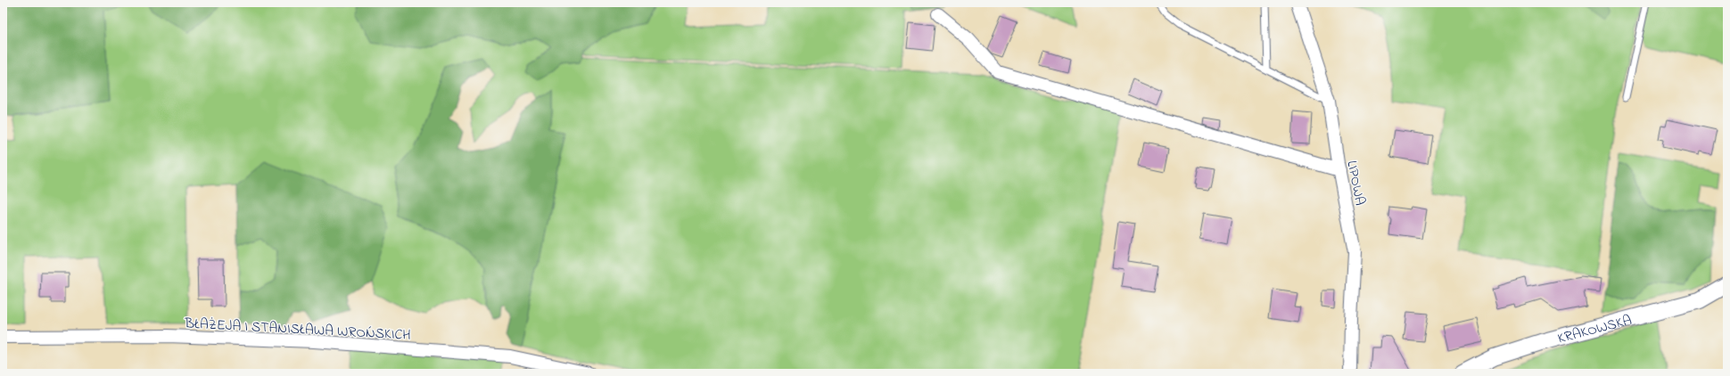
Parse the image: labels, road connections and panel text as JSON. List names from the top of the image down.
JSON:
{
  "streets": {
    "street": ["LIPOWA", "BŁAŻEJA I STANISŁAWA WROŃSKICH", "KRAKOWSKA"]
  }
}
